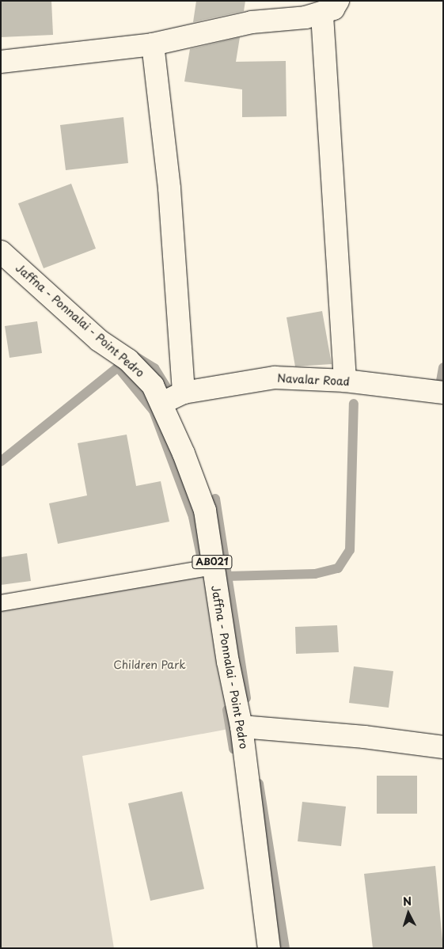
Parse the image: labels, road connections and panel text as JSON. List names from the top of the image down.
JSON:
{
  "streets": {
    "street": ["Jaffna - Ponnalai - Point Pedro", "Navalar Road", "AB021"]
  },
  "crossings": [
    ["Jaffna - Ponnalai - Point Pedro", "Navalar Road"]
  ],
  "parks": ["Children Park"],
  "north": "top"
}
